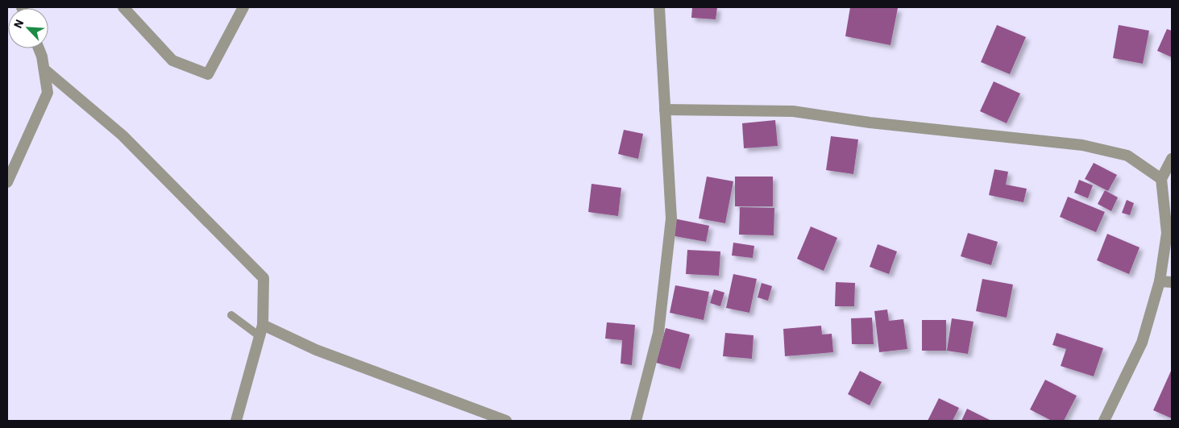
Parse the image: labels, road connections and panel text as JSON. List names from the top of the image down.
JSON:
{
  "north": "top left"
}
